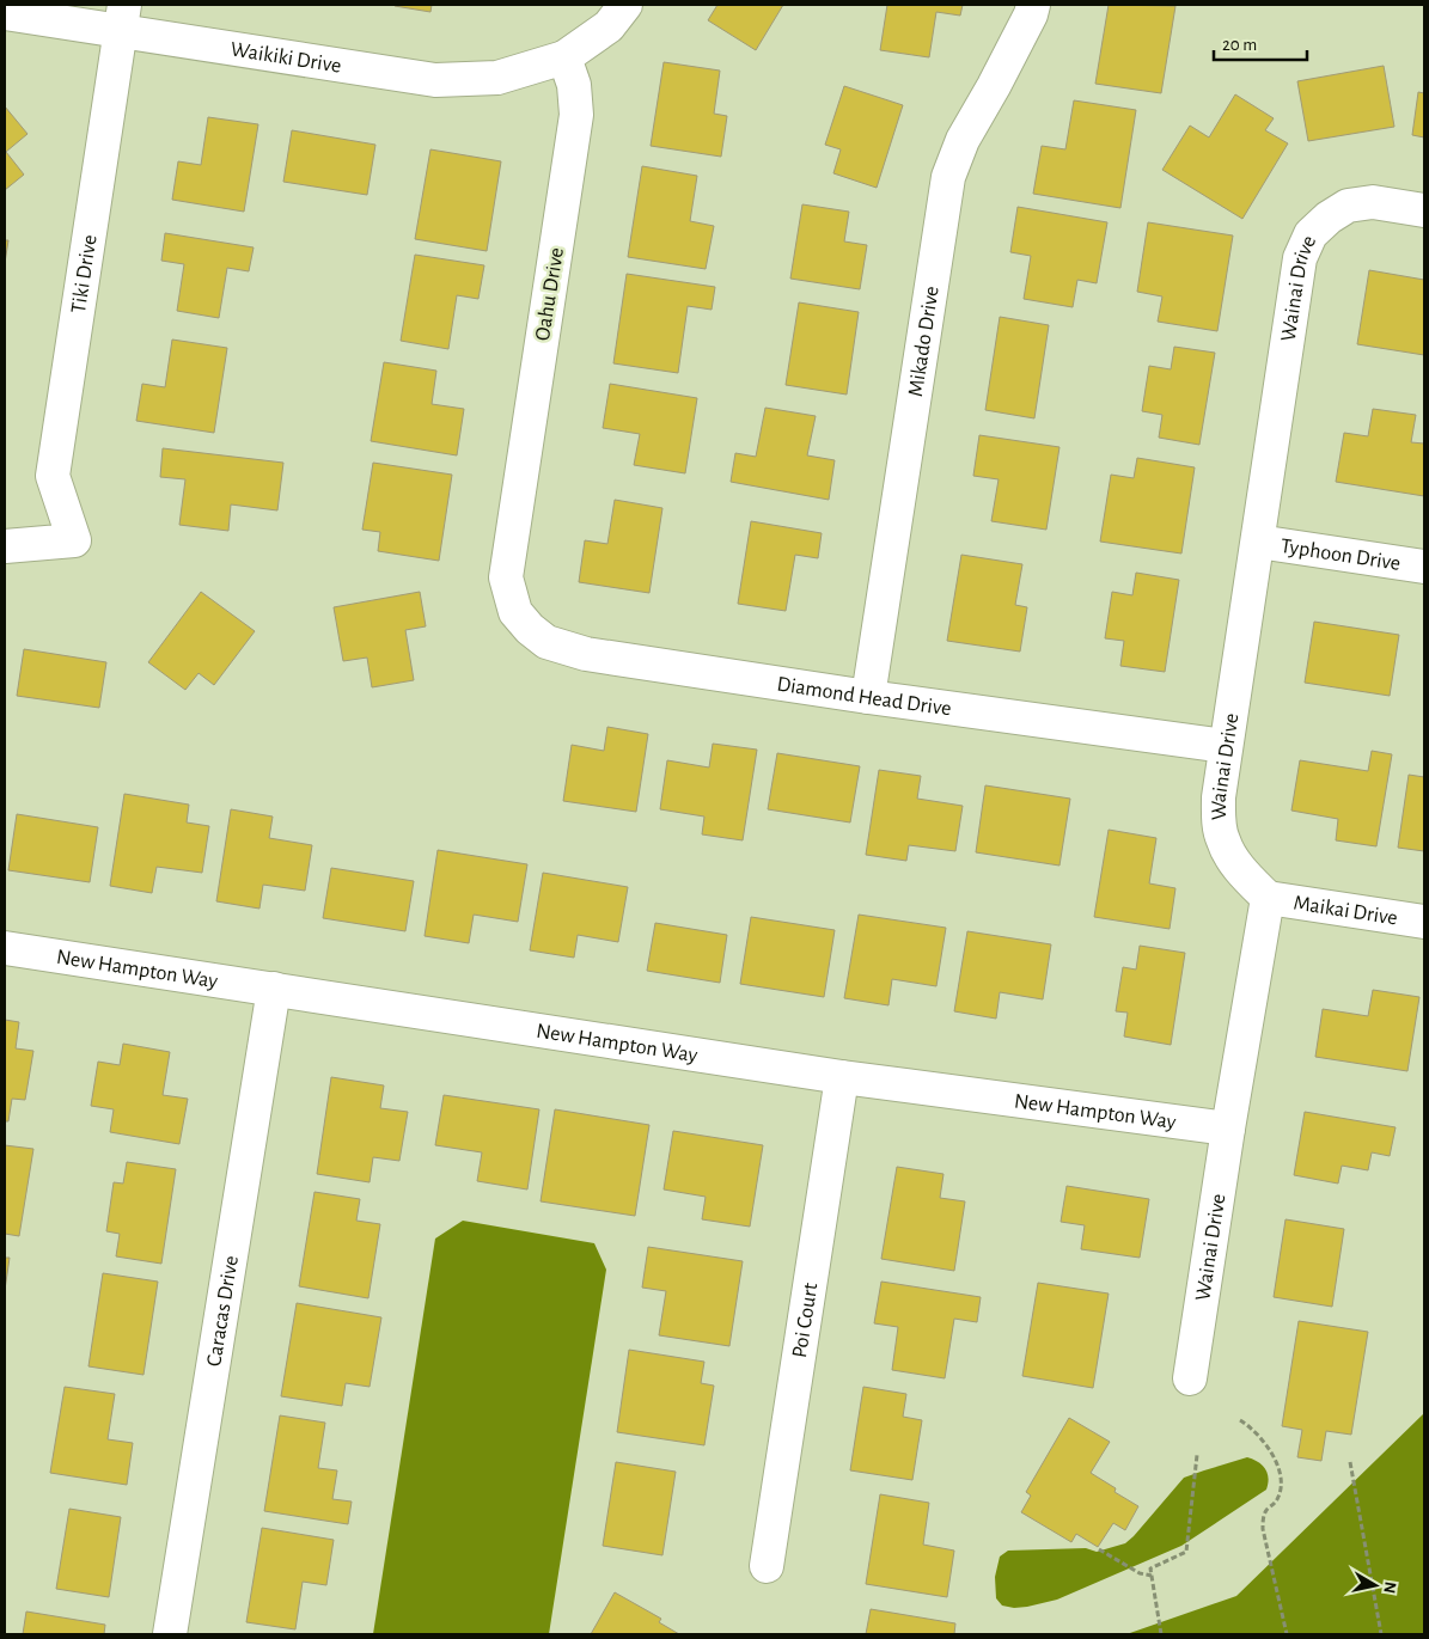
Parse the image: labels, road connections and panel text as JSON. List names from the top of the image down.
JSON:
{
  "streets": {
    "street": [
      "Waikiki Drive",
      "Tiki Drive",
      "Wainai Drive",
      "Oahu Drive",
      "Mikado Drive",
      "Typhoon Drive",
      "Diamond Head Drive",
      "Maikai Drive",
      "New Hampton Way",
      "Caracas Drive",
      "Poi Court"
    ]
  },
  "crossings": [
    ["Waikiki Drive", "Tiki Drive"],
    ["Waikiki Drive", "Oahu Drive"],
    ["Wainai Drive", "Typhoon Drive"],
    ["Wainai Drive", "Diamond Head Drive"],
    ["Wainai Drive", "Maikai Drive"],
    ["Wainai Drive", "New Hampton Way"],
    ["Oahu Drive", "Diamond Head Drive"],
    ["Mikado Drive", "Diamond Head Drive"],
    ["New Hampton Way", "Caracas Drive"],
    ["New Hampton Way", "Poi Court"]
  ],
  "scale_bar": "20 m",
  "north": "right"
}
